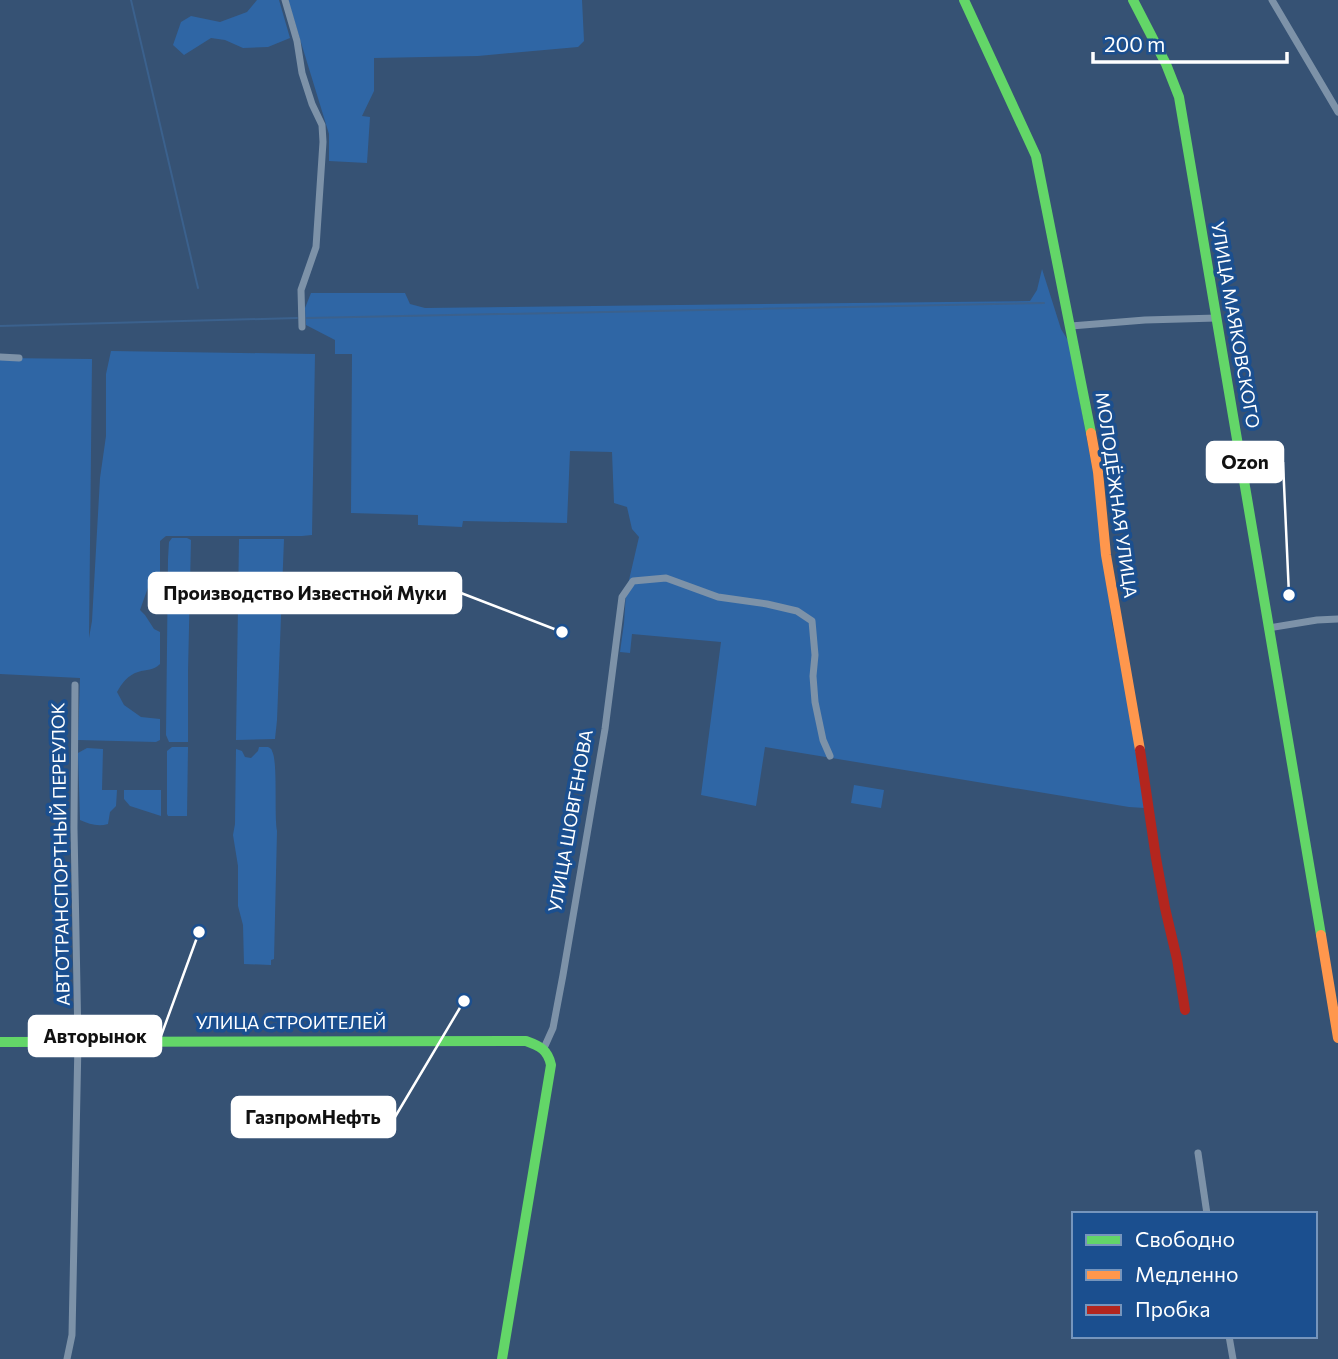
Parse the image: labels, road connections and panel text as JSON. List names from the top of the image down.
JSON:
{
  "streets": {
    "street": [
      "УЛИЦА МАЯКОВСКОГО",
      "МОЛОДЁЖНАЯ УЛИЦА",
      "УЛИЦА ШОВГЕНОВА",
      "АВТОТРАНСПОРТНЫЙ ПЕРЕУЛОК",
      "УЛИЦА СТРОИТЕЛЕЙ"
    ]
  },
  "crossings": [
    ["УЛИЦА ШОВГЕНОВА", "УЛИЦА СТРОИТЕЛЕЙ"],
    ["АВТОТРАНСПОРТНЫЙ ПЕРЕУЛОК", "УЛИЦА СТРОИТЕЛЕЙ"]
  ],
  "places": [
    "Ozon",
    "Производство Известной Муки",
    "Авторынок",
    "ГазпромНефть"
  ],
  "legend": ["Свободно", "Медленно", "Пробка"],
  "scale_bar": "200 m"
}
